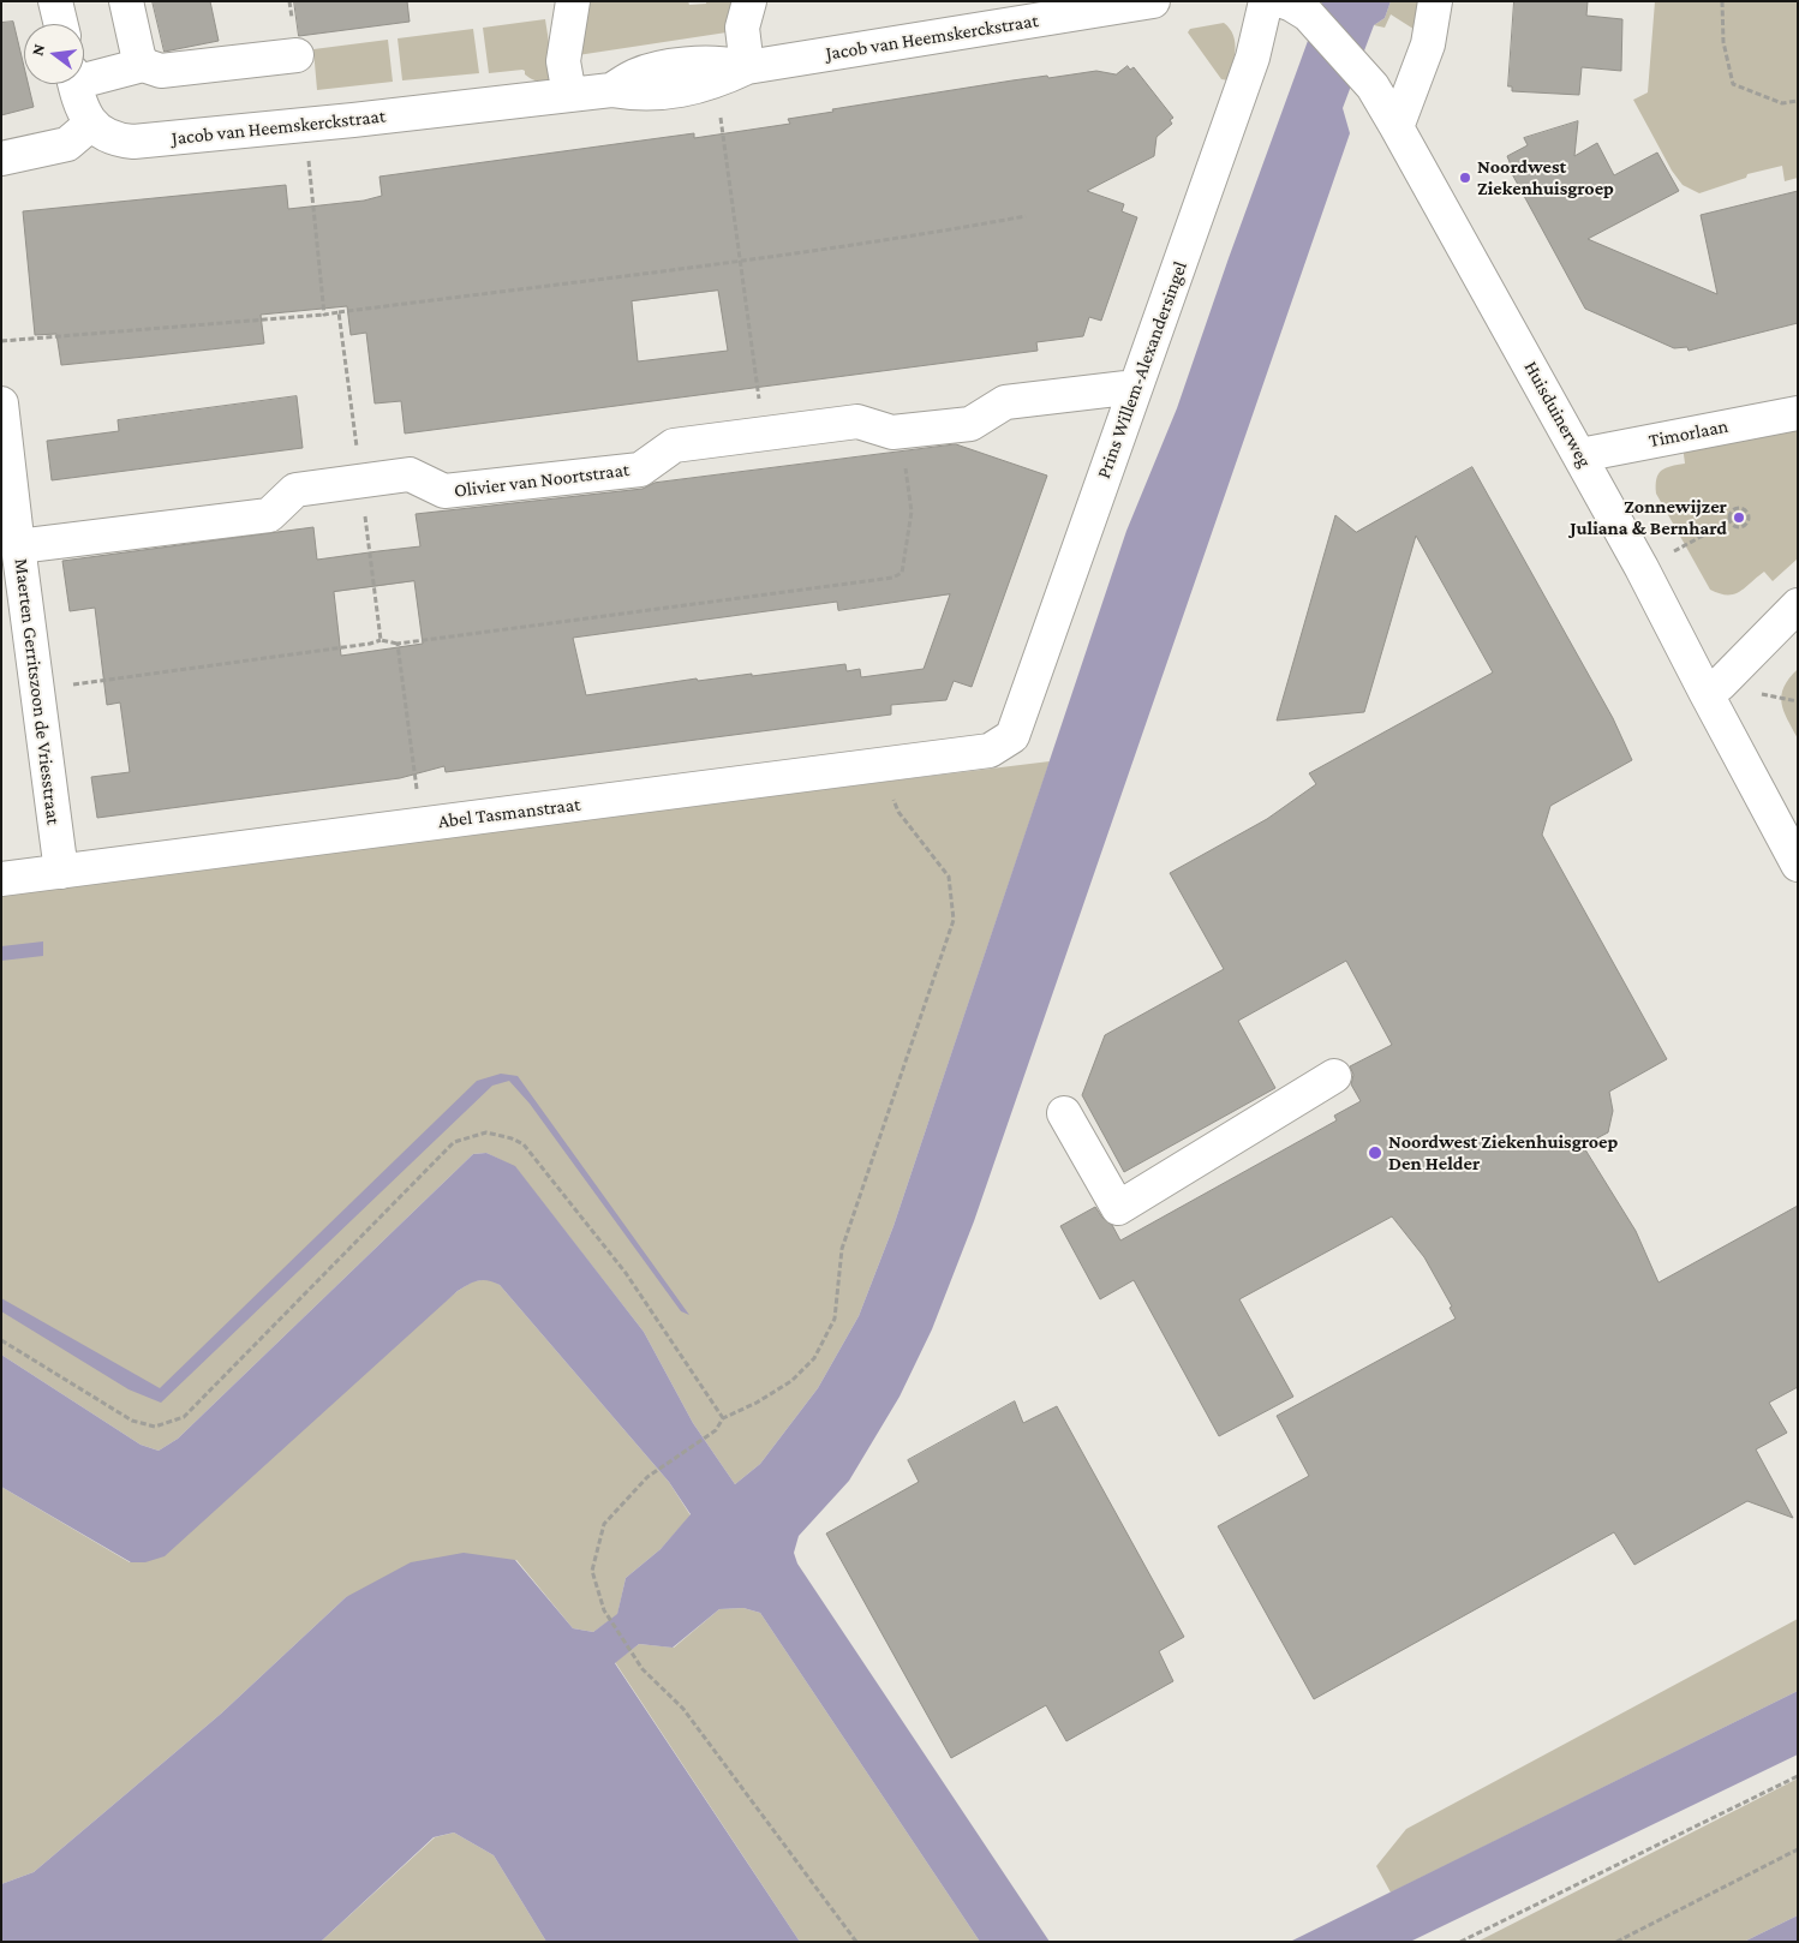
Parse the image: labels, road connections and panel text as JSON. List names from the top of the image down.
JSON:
{
  "streets": {
    "street": [
      "Jacob van Heemskerckstraat",
      "Prins Willem-Alexandersingel",
      "Huisduinerweg",
      "Timorlaan",
      "Olivier van Noortstraat",
      "Maerten Gerritszoon de Vriesstraat",
      "Abel Tasmanstraat"
    ]
  },
  "crossings": [
    ["Prins Willem-Alexandersingel", "Olivier van Noortstraat"],
    ["Prins Willem-Alexandersingel", "Abel Tasmanstraat"],
    ["Huisduinerweg", "Timorlaan"],
    ["Olivier van Noortstraat", "Maerten Gerritszoon de Vriesstraat"],
    ["Maerten Gerritszoon de Vriesstraat", "Abel Tasmanstraat"]
  ],
  "places": ["Noordwest Ziekenhuisgroep", "Zonnewijzer Juliana & Bernhard", "Noordwest Ziekenhuisgroep Den Helder"],
  "north": "left"
}
